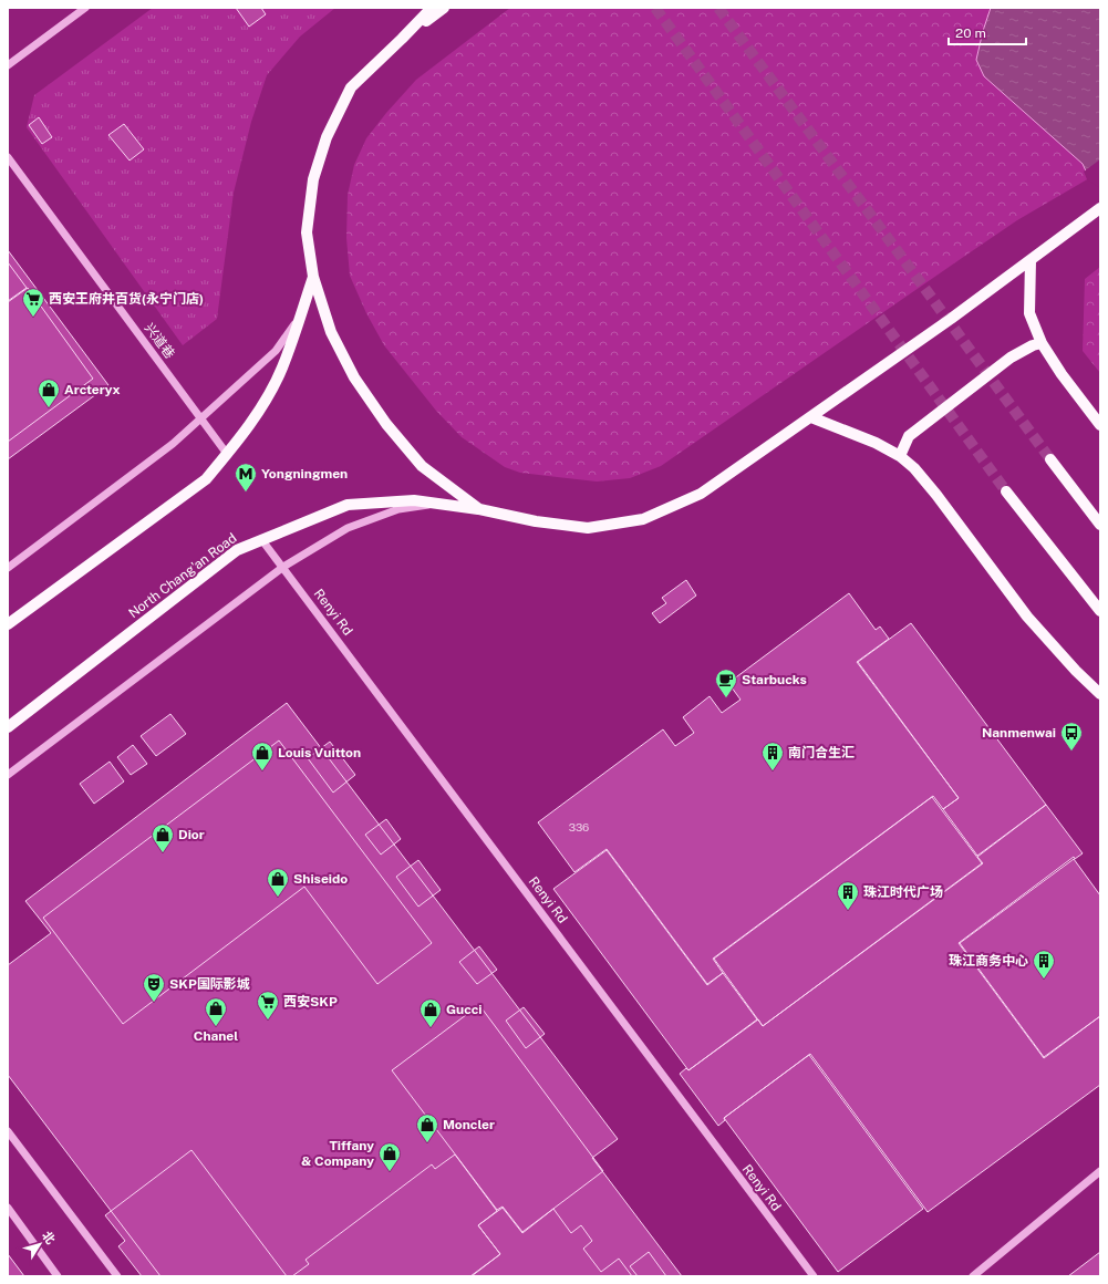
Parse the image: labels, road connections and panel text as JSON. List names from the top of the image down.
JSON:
{
  "streets": {
    "main road": ["North Chang'an Road"],
    "street": ["兴道巷", "Renyi Rd"]
  },
  "crossings": [
    ["North Chang'an Road", "Renyi Rd"]
  ],
  "places": {
    "supermarket": ["西安王府井百货(永宁门店)", "西安SKP"],
    "shop": [
      "Arcteryx",
      "Louis Vuitton",
      "Dior",
      "Shiseido",
      "Chanel",
      "Gucci",
      "Moncler",
      "Tiffany & Company"
    ],
    "metro station": ["Yongningmen"],
    "cafe": ["Starbucks"],
    "bus stop": ["Nanmenwai"],
    "building": ["南门合生汇", "珠江时代广场", "珠江商务中心"],
    "theatre": ["SKP国际影城"]
  },
  "house_numbers": ["336"],
  "scale_bar": "20 m",
  "north": "top right"
}
